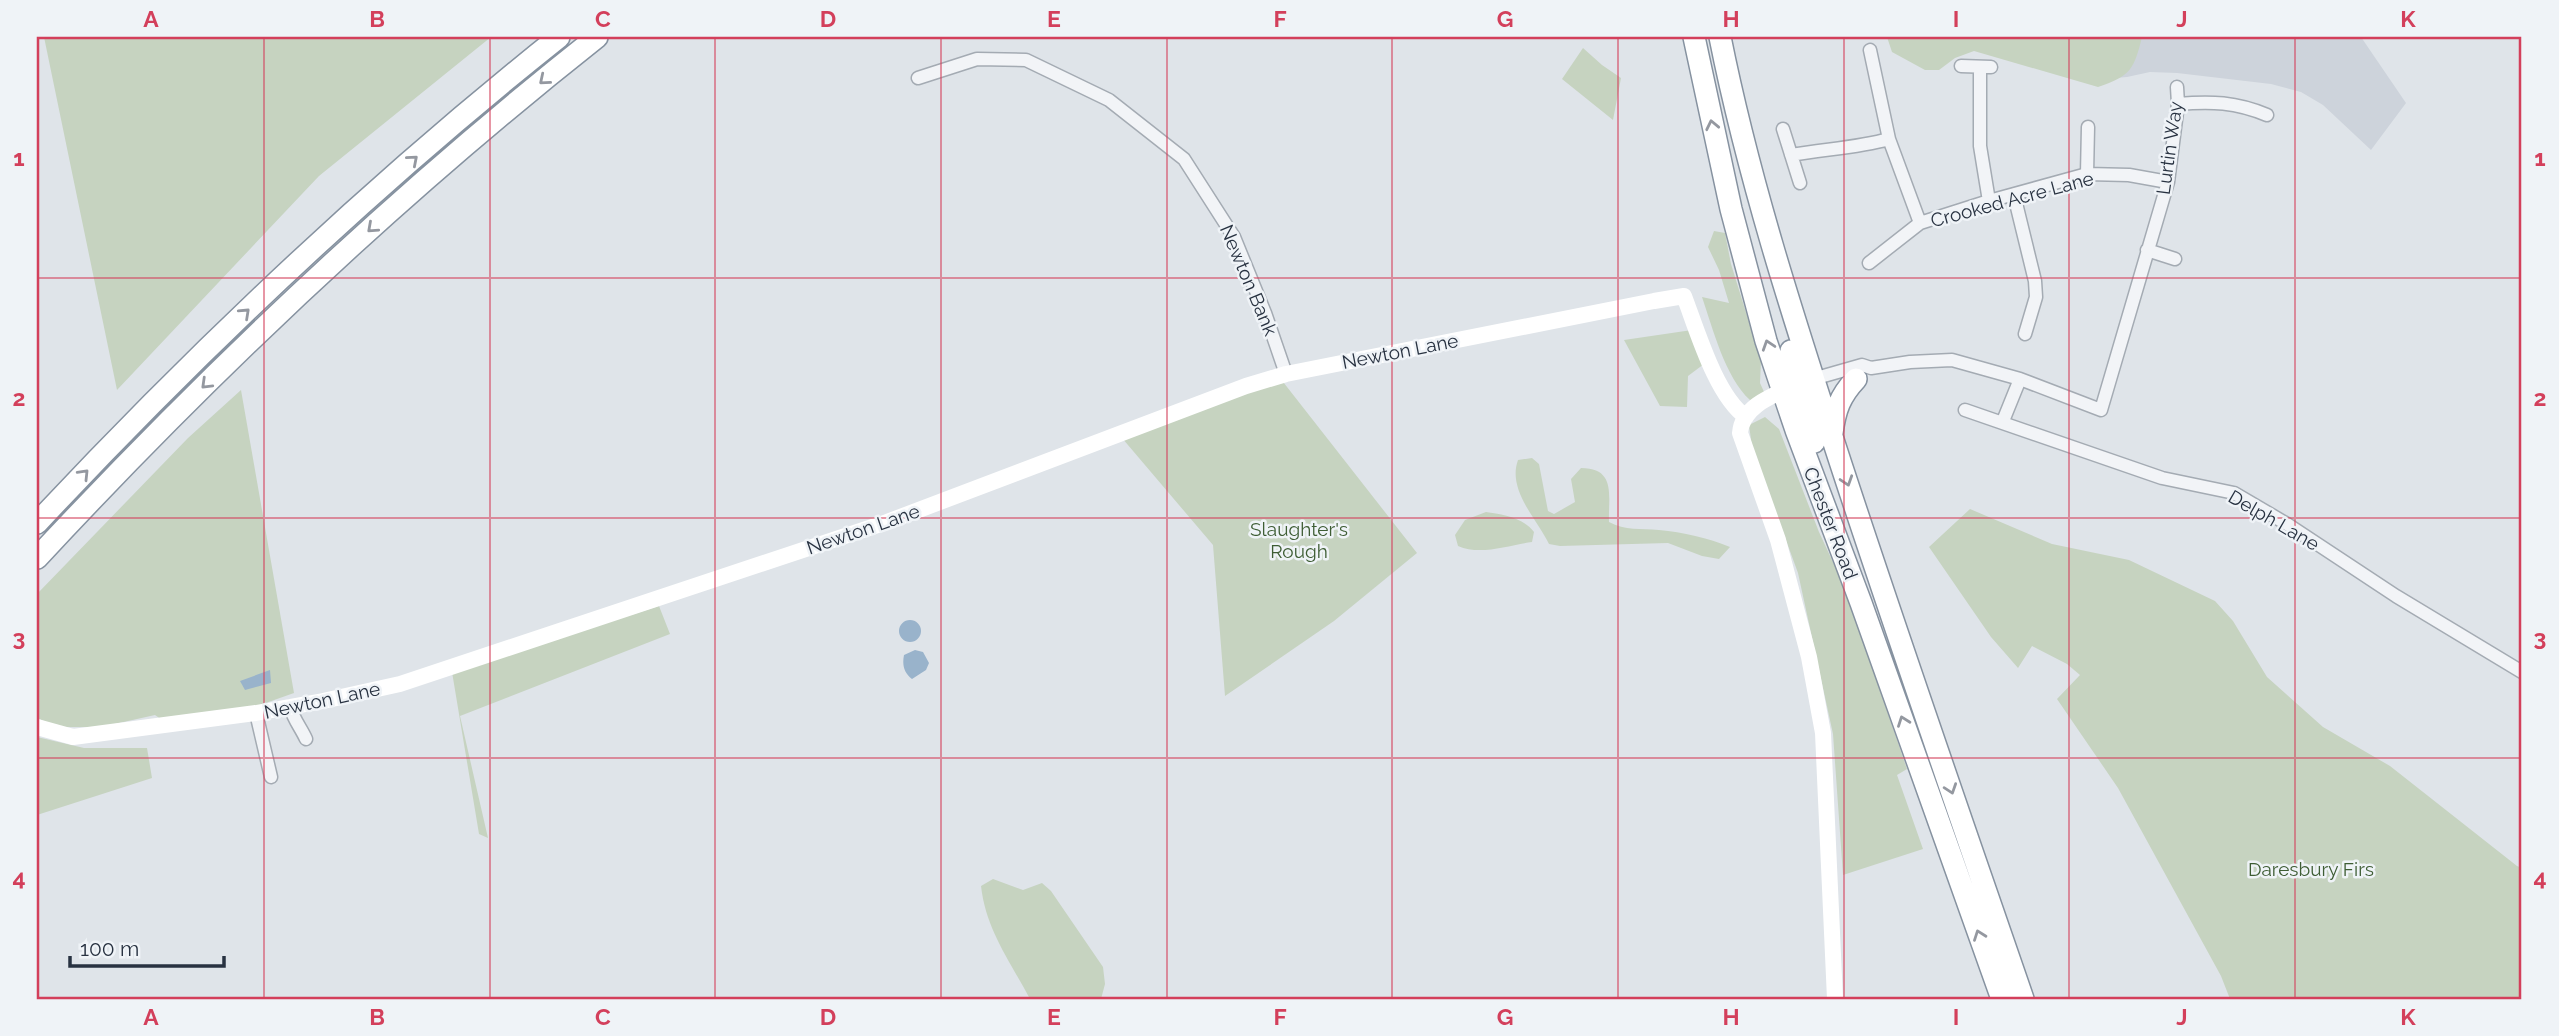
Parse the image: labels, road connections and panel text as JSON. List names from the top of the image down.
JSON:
{
  "streets": {
    "highway": ["Chester Road"],
    "street": [
      "Lurtin Way",
      "Crooked Acre Lane",
      "Newton Bank",
      "Newton Lane",
      "Delph Lane"
    ]
  },
  "crossings": [
    ["Lurtin Way", "Crooked Acre Lane"],
    ["Newton Bank", "Newton Lane"]
  ],
  "parks": ["Slaughter's Rough", "Daresbury Firs"],
  "scale_bar": "100 m",
  "grid": {
    "columns": [
      "A",
      "B",
      "C",
      "D",
      "E",
      "F",
      "G",
      "H",
      "I",
      "J",
      "K"
    ],
    "rows": [
      "1",
      "2",
      "3",
      "4"
    ]
  }
}
